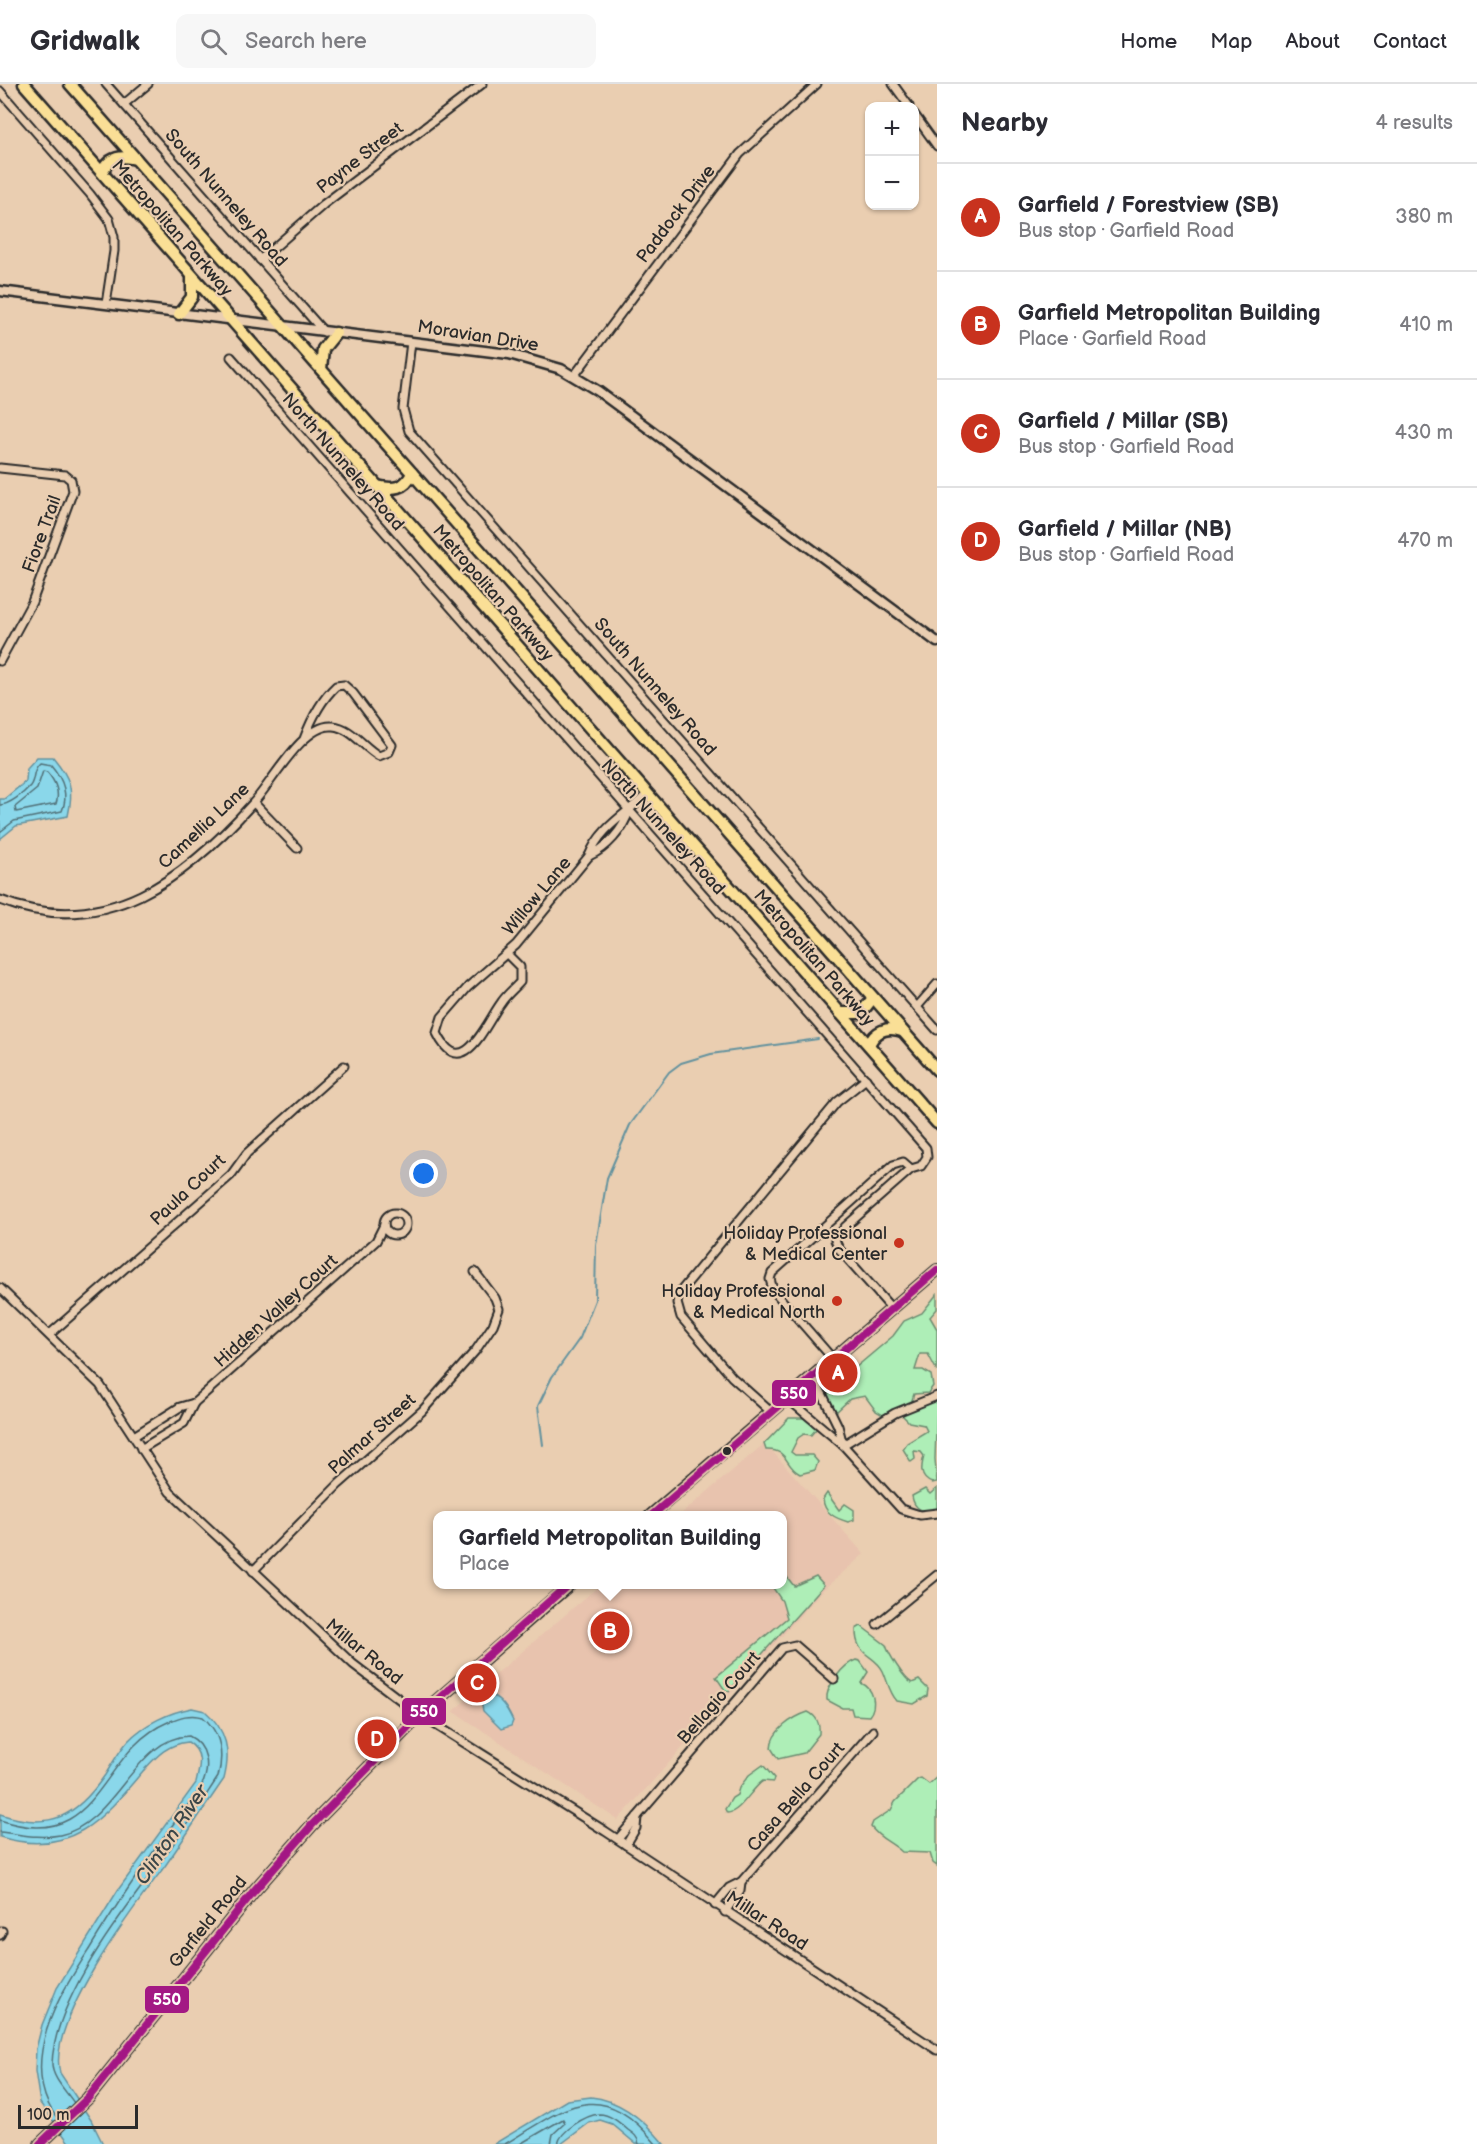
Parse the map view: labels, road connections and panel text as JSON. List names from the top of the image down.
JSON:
{
  "streets": {
    "main road": ["Metropolitan Parkway", "Garfield Road"],
    "street": [
      "Payne Street",
      "South Nunneley Road",
      "Paddock Drive",
      "Moravian Drive",
      "North Nunneley Road",
      "Fiore Trail",
      "Camellia Lane",
      "Willow Lane",
      "Paula Court",
      "Hidden Valley Court",
      "Palmar Street",
      "Millar Road",
      "Bellagio Court",
      "Casa Bella Court"
    ]
  },
  "crossings": [
    ["Payne Street", "South Nunneley Road"],
    ["South Nunneley Road", "Moravian Drive"],
    ["Paddock Drive", "Moravian Drive"],
    ["Metropolitan Parkway", "Moravian Drive"],
    ["Metropolitan Parkway", "Willow Lane"],
    ["North Nunneley Road", "Willow Lane"],
    ["Paula Court", "Millar Road"],
    ["Hidden Valley Court", "Millar Road"],
    ["Palmar Street", "Millar Road"],
    ["Millar Road", "Bellagio Court"],
    ["Millar Road", "Casa Bella Court"],
    ["Millar Road", "Garfield Road"]
  ],
  "water": ["Clinton River"],
  "places": ["Holiday Professional & Medical Center", "Holiday Professional & Medical North"],
  "lines": ["transit line 550"],
  "scale_bar": "100 m",
  "page": {
    "header": "Gridwalk",
    "search": "Search here",
    "nav": [
      "Home",
      "Map",
      "About",
      "Contact"
    ],
    "heading": ["Nearby", "4 results"],
    "map_buttons": ["+", "−"],
    "list": [
      {
        "mark": "A",
        "name": "Garfield / Forestview (SB)",
        "note": "Bus stop · Garfield Road",
        "value": "380 m"
      },
      {
        "mark": "B",
        "name": "Garfield Metropolitan Building",
        "note": "Place · Garfield Road",
        "value": "410 m"
      },
      {
        "mark": "C",
        "name": "Garfield / Millar (SB)",
        "note": "Bus stop · Garfield Road",
        "value": "430 m"
      },
      {
        "mark": "D",
        "name": "Garfield / Millar (NB)",
        "note": "Bus stop · Garfield Road",
        "value": "470 m"
      }
    ],
    "pins": [
      "A",
      "B",
      "C",
      "D"
    ],
    "popup": ["Garfield Metropolitan Building", "Place"],
    "scale": "100 m"
  }
}
